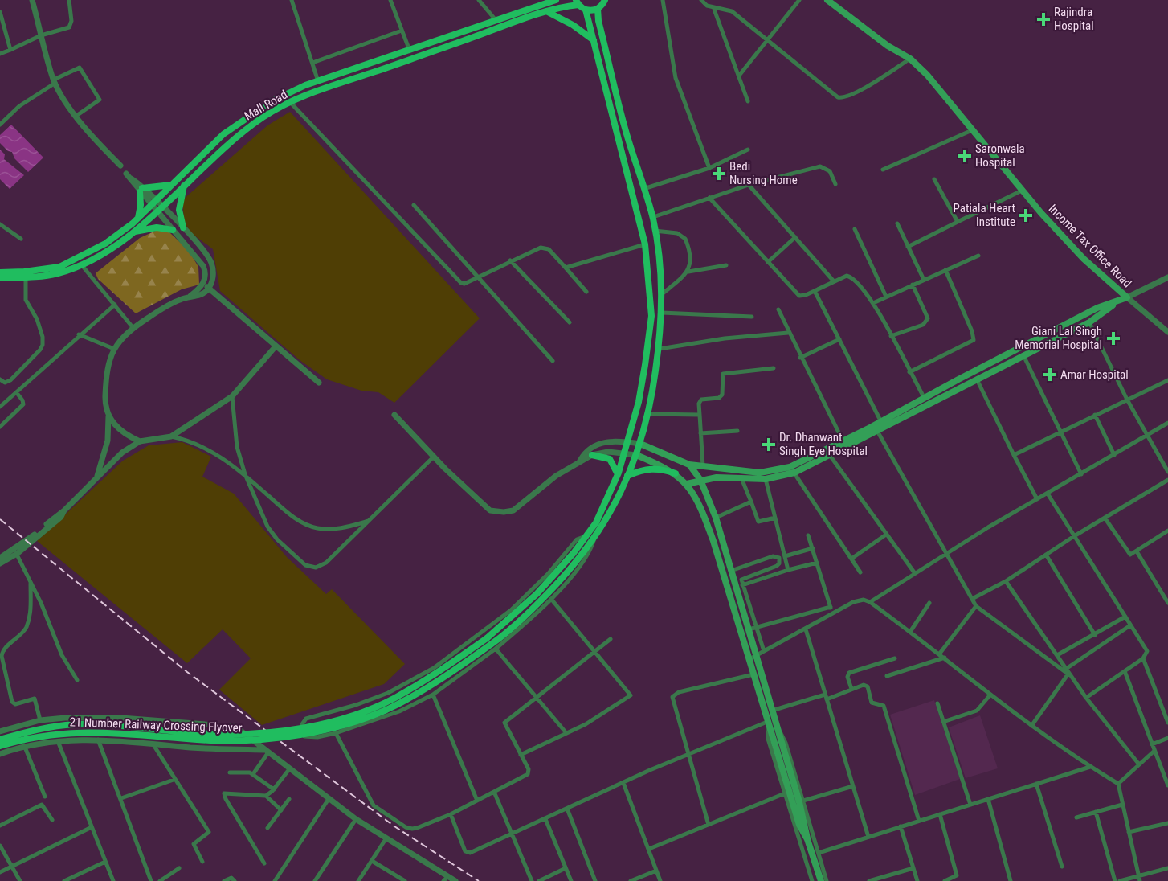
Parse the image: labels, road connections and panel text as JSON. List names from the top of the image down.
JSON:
{
  "streets": {
    "main road": ["Mall Road", "Income Tax Office Road", "21 Number Railway Crossing Flyover"]
  },
  "places": {
    "health": [
      "Rajindra Hospital",
      "Saronwala Hospital",
      "Bedi Nursing Home",
      "Patiala Heart Institute",
      "Giani Lal Singh Memorial Hospital",
      "Amar Hospital",
      "Dr. Dhanwant Singh Eye Hospital"
    ]
  }
}
